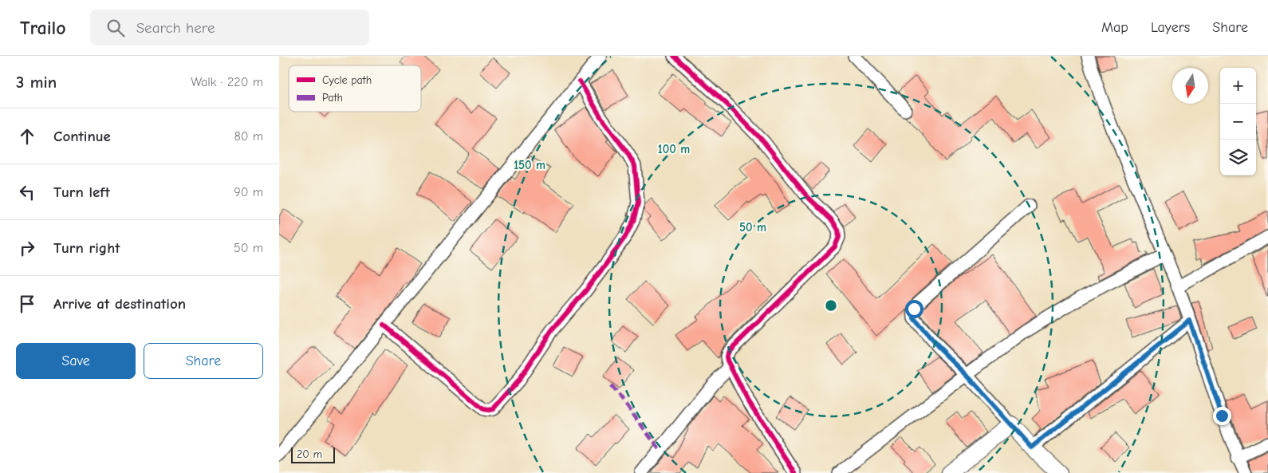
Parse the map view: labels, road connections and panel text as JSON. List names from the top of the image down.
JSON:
{
  "legend": ["Cycle path", "Path"],
  "scale_bar": "20 m",
  "north": "bottom",
  "page": {
    "header": "Trailo",
    "search": "Search here",
    "nav": ["Map", "Layers", "Share"],
    "heading": ["3 min", "Walk · 220 m"],
    "map_buttons": ["+", "−"],
    "list": [
      ["Continue", "80 m"],
      ["Turn left", "90 m"],
      ["Turn right", "50 m"],
      "Arrive at destination"
    ],
    "buttons": ["Save", "Share"],
    "scale": "20 m"
  },
  "rings": ["100 m", "150 m", "50 m"]
}
